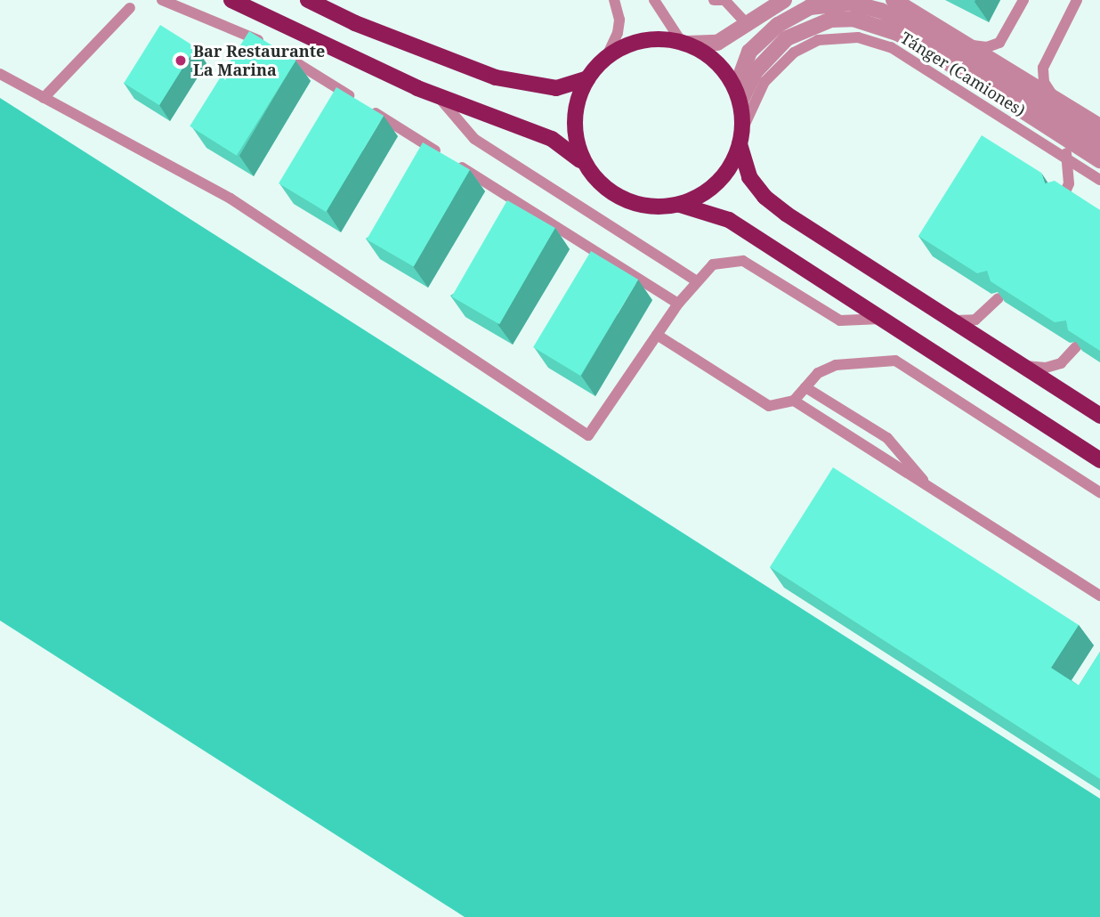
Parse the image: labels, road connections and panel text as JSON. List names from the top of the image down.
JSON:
{
  "streets": {
    "street": ["Tánger (Camiones)"]
  },
  "places": ["Bar Restaurante La Marina"]
}
